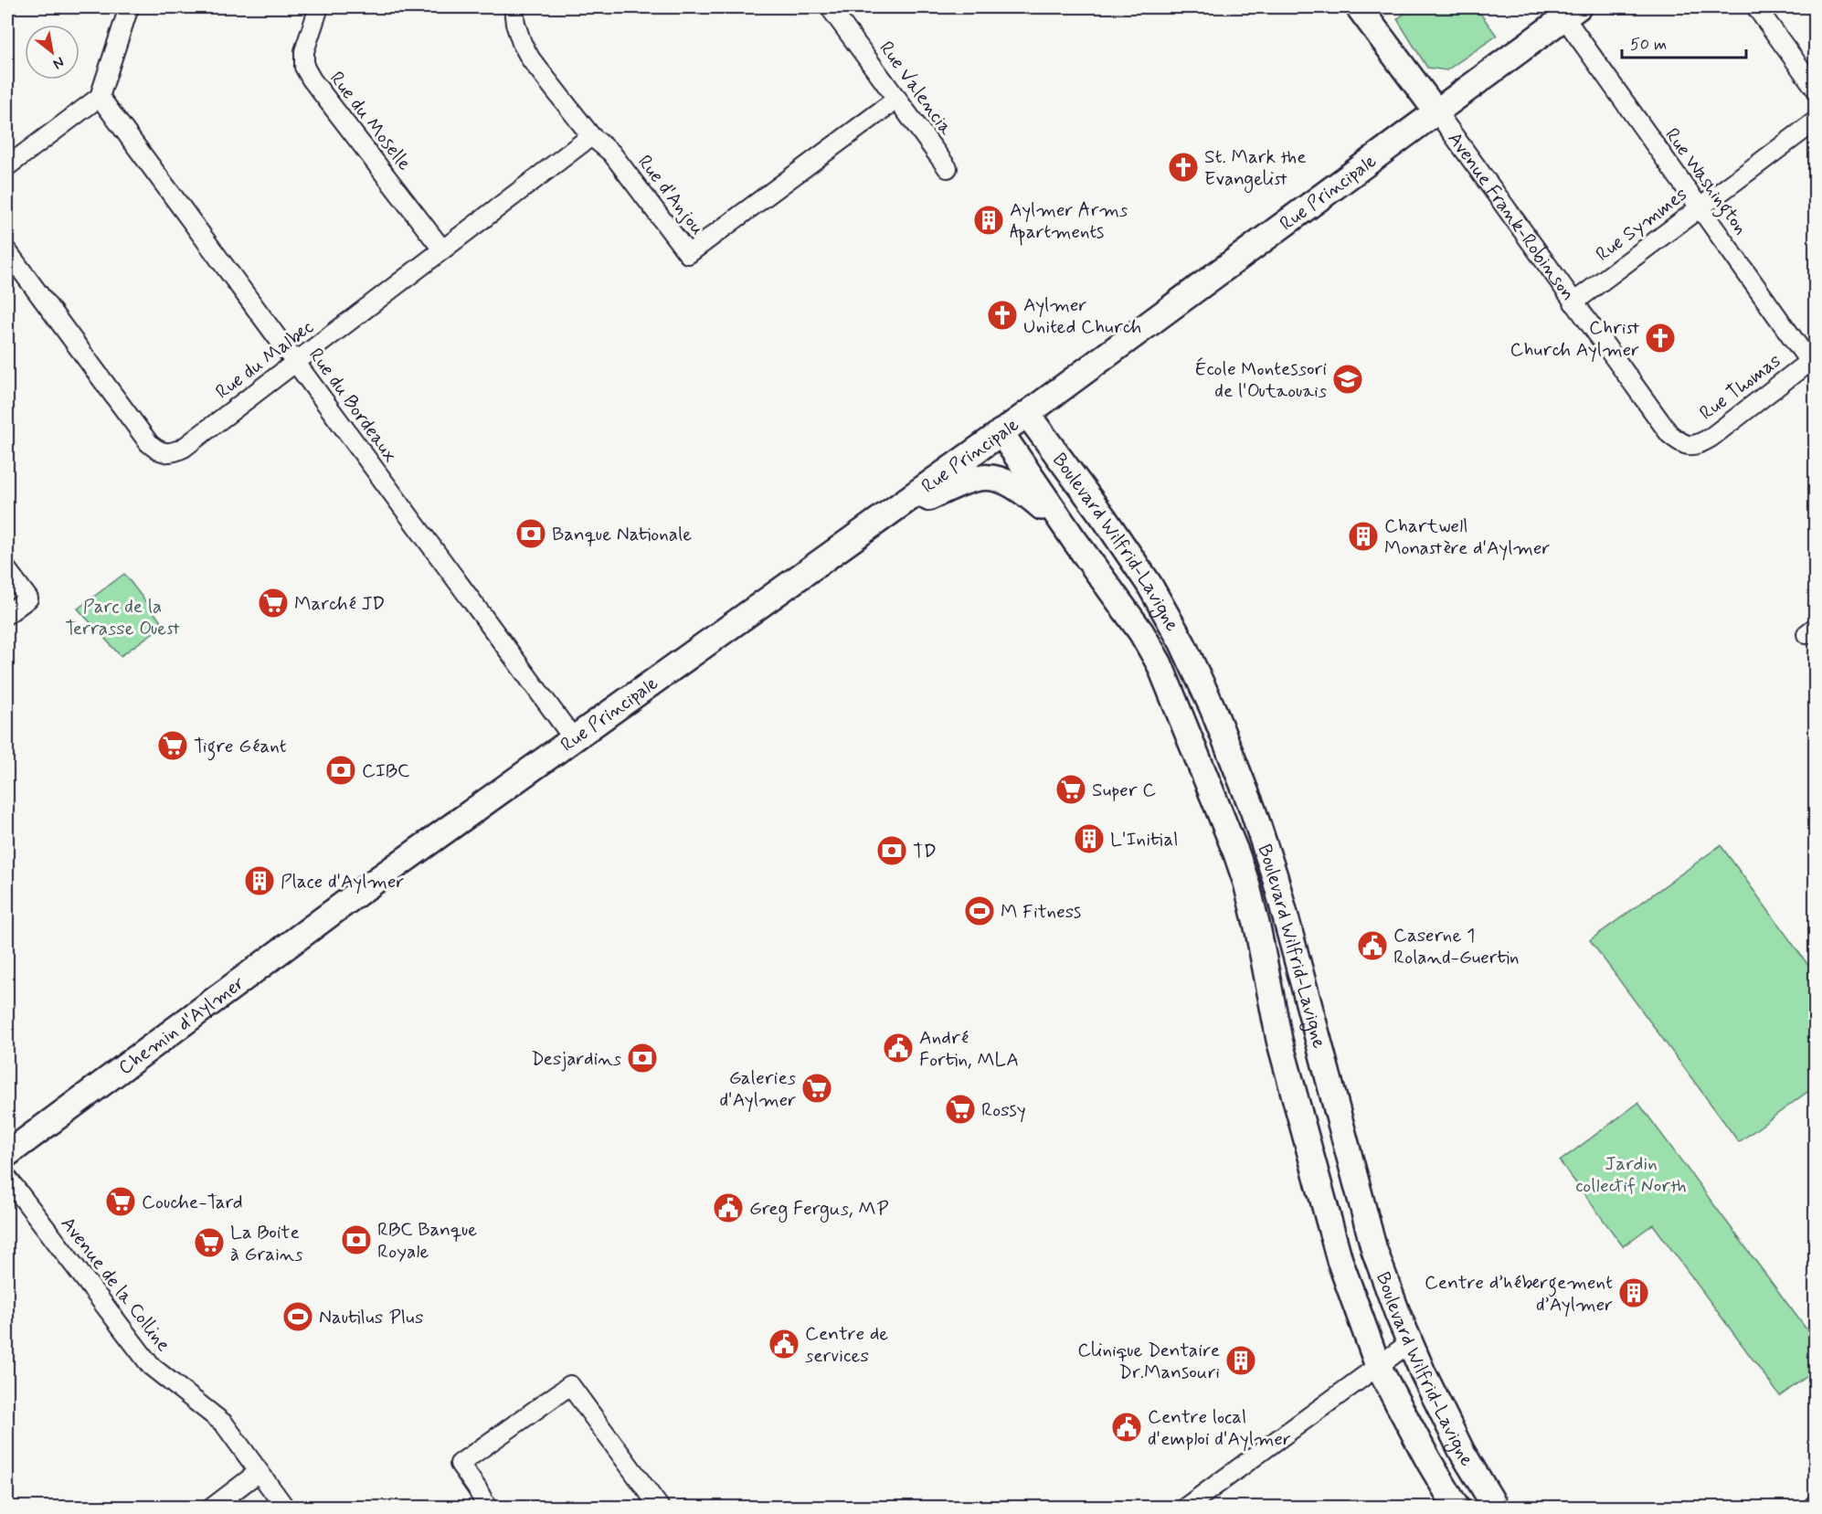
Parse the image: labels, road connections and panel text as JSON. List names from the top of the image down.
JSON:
{
  "streets": {
    "main road": [
      "Rue Principale",
      "Avenue Frank-Robinson",
      "Boulevard Wilfrid-Lavigne",
      "Chemin d'Aylmer"
    ],
    "street": [
      "Rue Valencia",
      "Rue du Moselle",
      "Rue Washington",
      "Rue d'Anjou",
      "Rue Symmes",
      "Rue du Malbec",
      "Rue Thomas",
      "Rue du Bordeaux",
      "Avenue de la Colline"
    ]
  },
  "crossings": [
    ["Rue Valencia", "Rue d'Anjou"],
    ["Rue du Moselle", "Rue du Malbec"],
    ["Rue Washington", "Rue Principale"],
    ["Rue Washington", "Rue Symmes"],
    ["Rue Washington", "Rue Thomas"],
    ["Rue Principale", "Avenue Frank-Robinson"],
    ["Rue Principale", "Rue du Bordeaux"],
    ["Rue Principale", "Boulevard Wilfrid-Lavigne"],
    ["Rue Principale", "Chemin d'Aylmer"],
    ["Rue d'Anjou", "Rue du Malbec"],
    ["Avenue Frank-Robinson", "Rue Symmes"],
    ["Avenue Frank-Robinson", "Rue Thomas"],
    ["Rue du Malbec", "Rue du Bordeaux"]
  ],
  "parks": ["Parc de la Terrasse Ouest", "Jardin collectif North"],
  "places": {
    "church": ["St. Mark the Evangelist", "Aylmer United Church", "Christ Church Aylmer"],
    "building": [
      "Aylmer Arms Apartments",
      "Chartwell Monastère d'Aylmer",
      "L'Initial",
      "Place d'Aylmer",
      "Centre d’hébergement d’Aylmer",
      "Clinique Dentaire Dr.Mansouri"
    ],
    "school or university": ["École Montessori de l'Outaouais"],
    "bank": [
      "Banque Nationale",
      "CIBC",
      "TD",
      "Desjardins",
      "RBC Banque Royale"
    ],
    "supermarket": [
      "Marché JD",
      "Tigre Géant",
      "Super C",
      "Galeries d'Aylmer",
      "Rossy",
      "Couche-Tard",
      "La Boite à Grains"
    ],
    "sports": ["M Fitness", "Nautilus Plus"],
    "public building": [
      "Caserne 1 Roland-Guertin",
      "André Fortin, MLA",
      "Greg Fergus, MP",
      "Centre de services",
      "Centre local d'emploi d'Aylmer"
    ]
  },
  "scale_bar": "50 m",
  "north": "bottom right"
}
